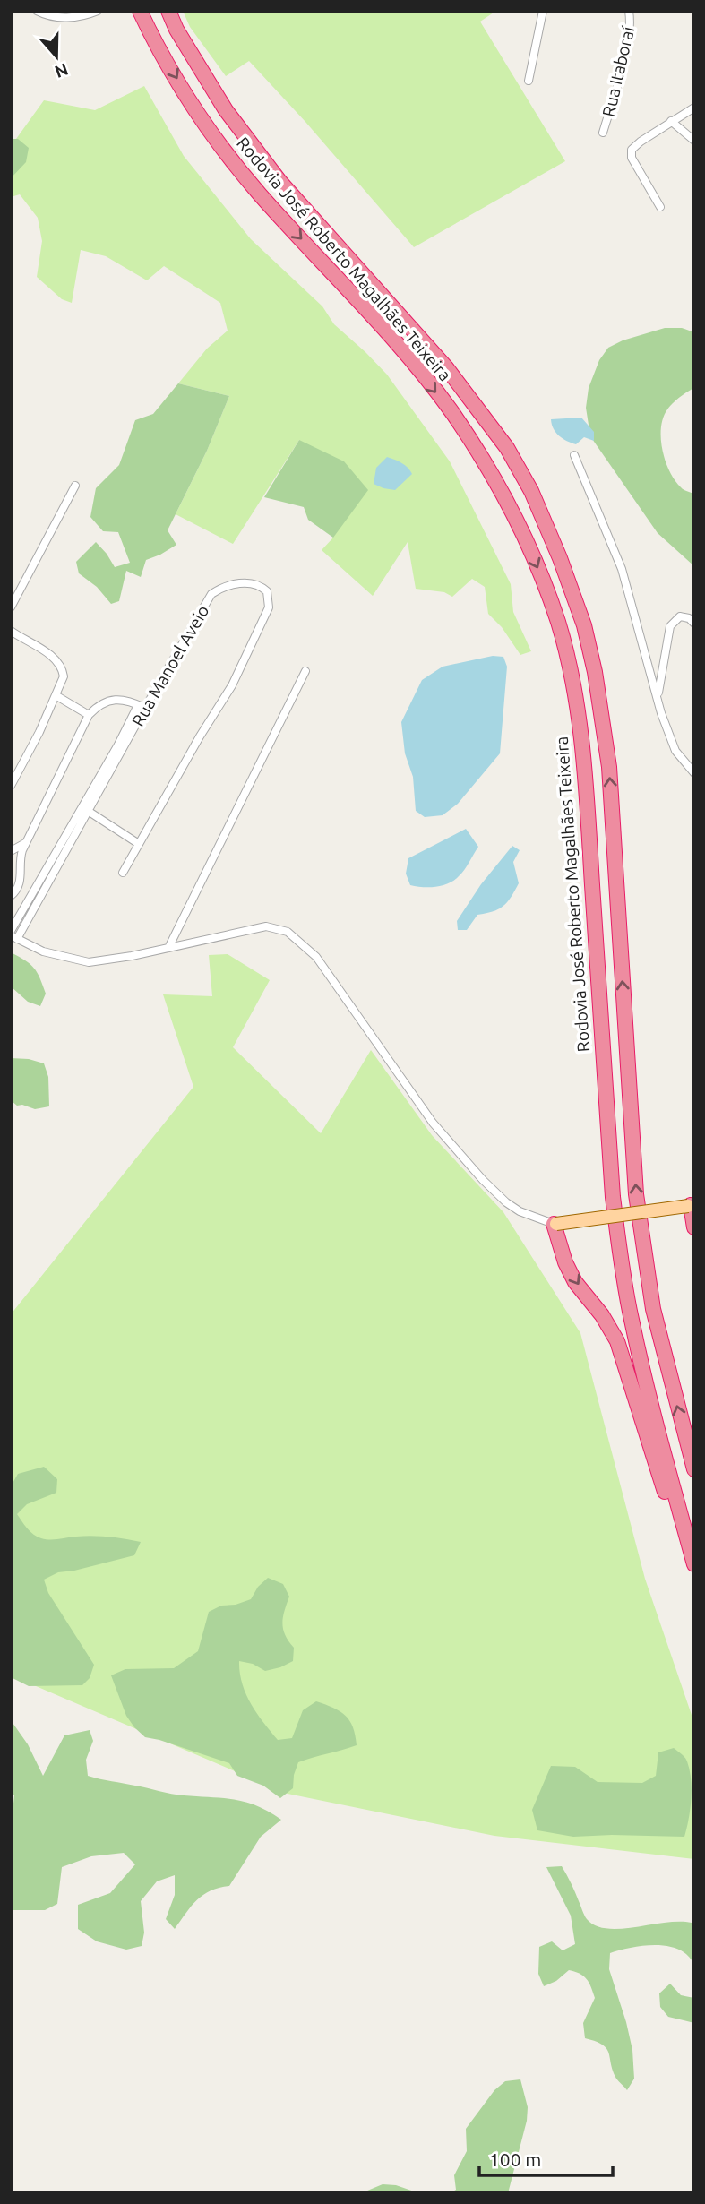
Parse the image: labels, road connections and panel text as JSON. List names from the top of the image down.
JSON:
{
  "streets": {
    "highway": ["Rodovia José Roberto Magalhães Teixeira"],
    "street": ["Rua Itaboraí", "Rua Manoel Aveio"]
  },
  "scale_bar": "100 m",
  "north": "bottom"
}
